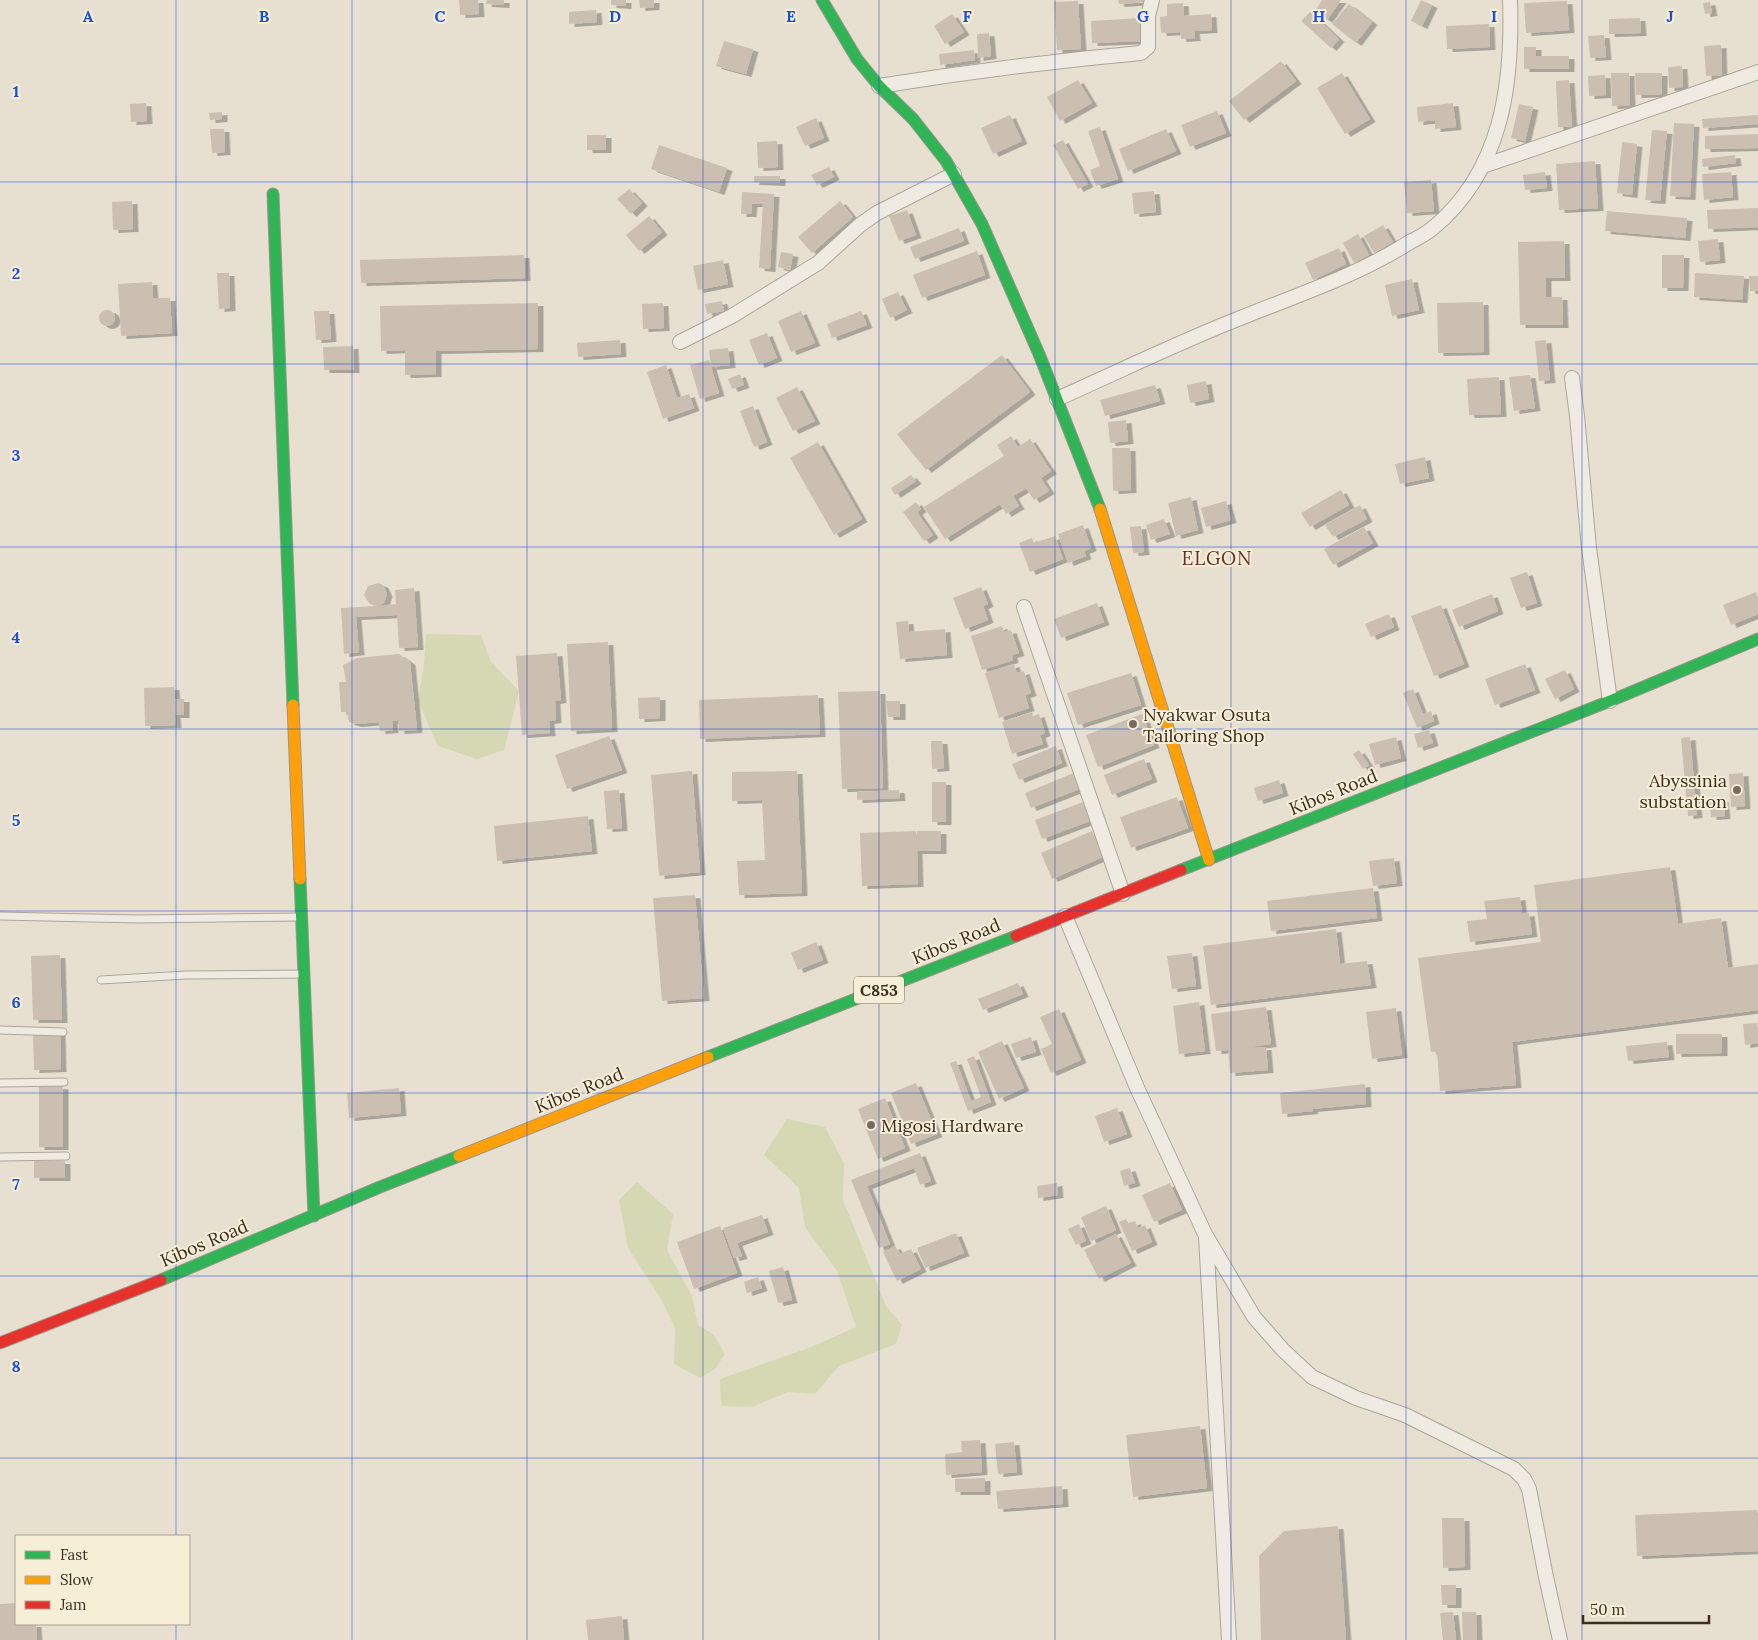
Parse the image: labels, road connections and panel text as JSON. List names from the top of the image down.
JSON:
{
  "streets": {
    "street": ["Kibos Road", "C853"]
  },
  "districts": ["ELGON"],
  "places": ["Nyakwar Osuta Tailoring Shop", "Abyssinia substation", "Migosi Hardware"],
  "legend": ["Fast", "Slow", "Jam"],
  "scale_bar": "50 m",
  "grid": {
    "columns": [
      "A",
      "B",
      "C",
      "D",
      "E",
      "F",
      "G",
      "H",
      "I",
      "J"
    ],
    "rows": [
      "1",
      "2",
      "3",
      "4",
      "5",
      "6",
      "7",
      "8"
    ]
  }
}
